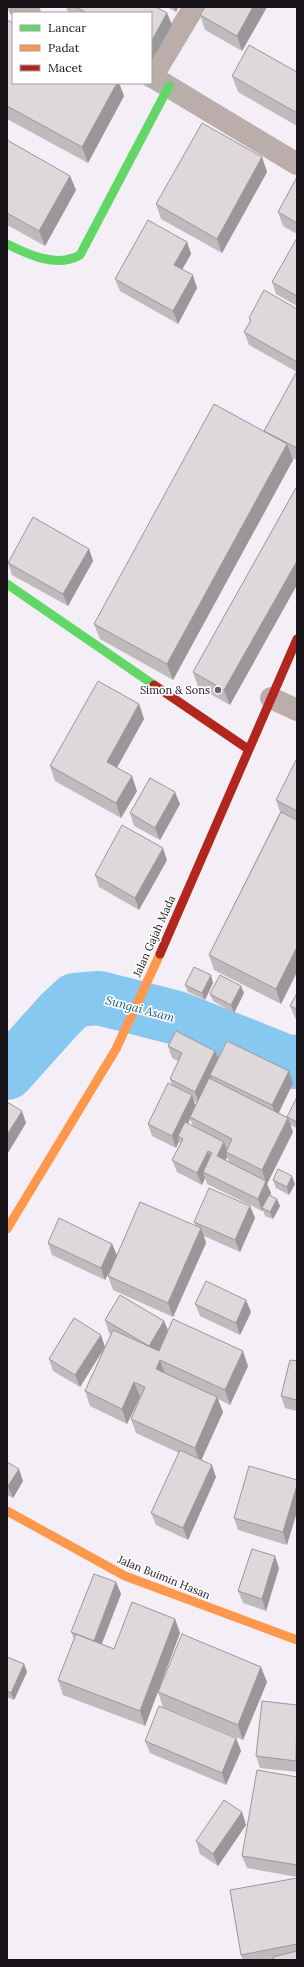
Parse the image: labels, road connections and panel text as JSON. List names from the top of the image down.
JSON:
{
  "streets": {
    "street": ["Jalan Gajah Mada", "Jalan Buimin Hasan"]
  },
  "water": ["Sungai Asam"],
  "places": ["Simon & Sons"],
  "legend": ["Lancar", "Padat", "Macet"]
}
